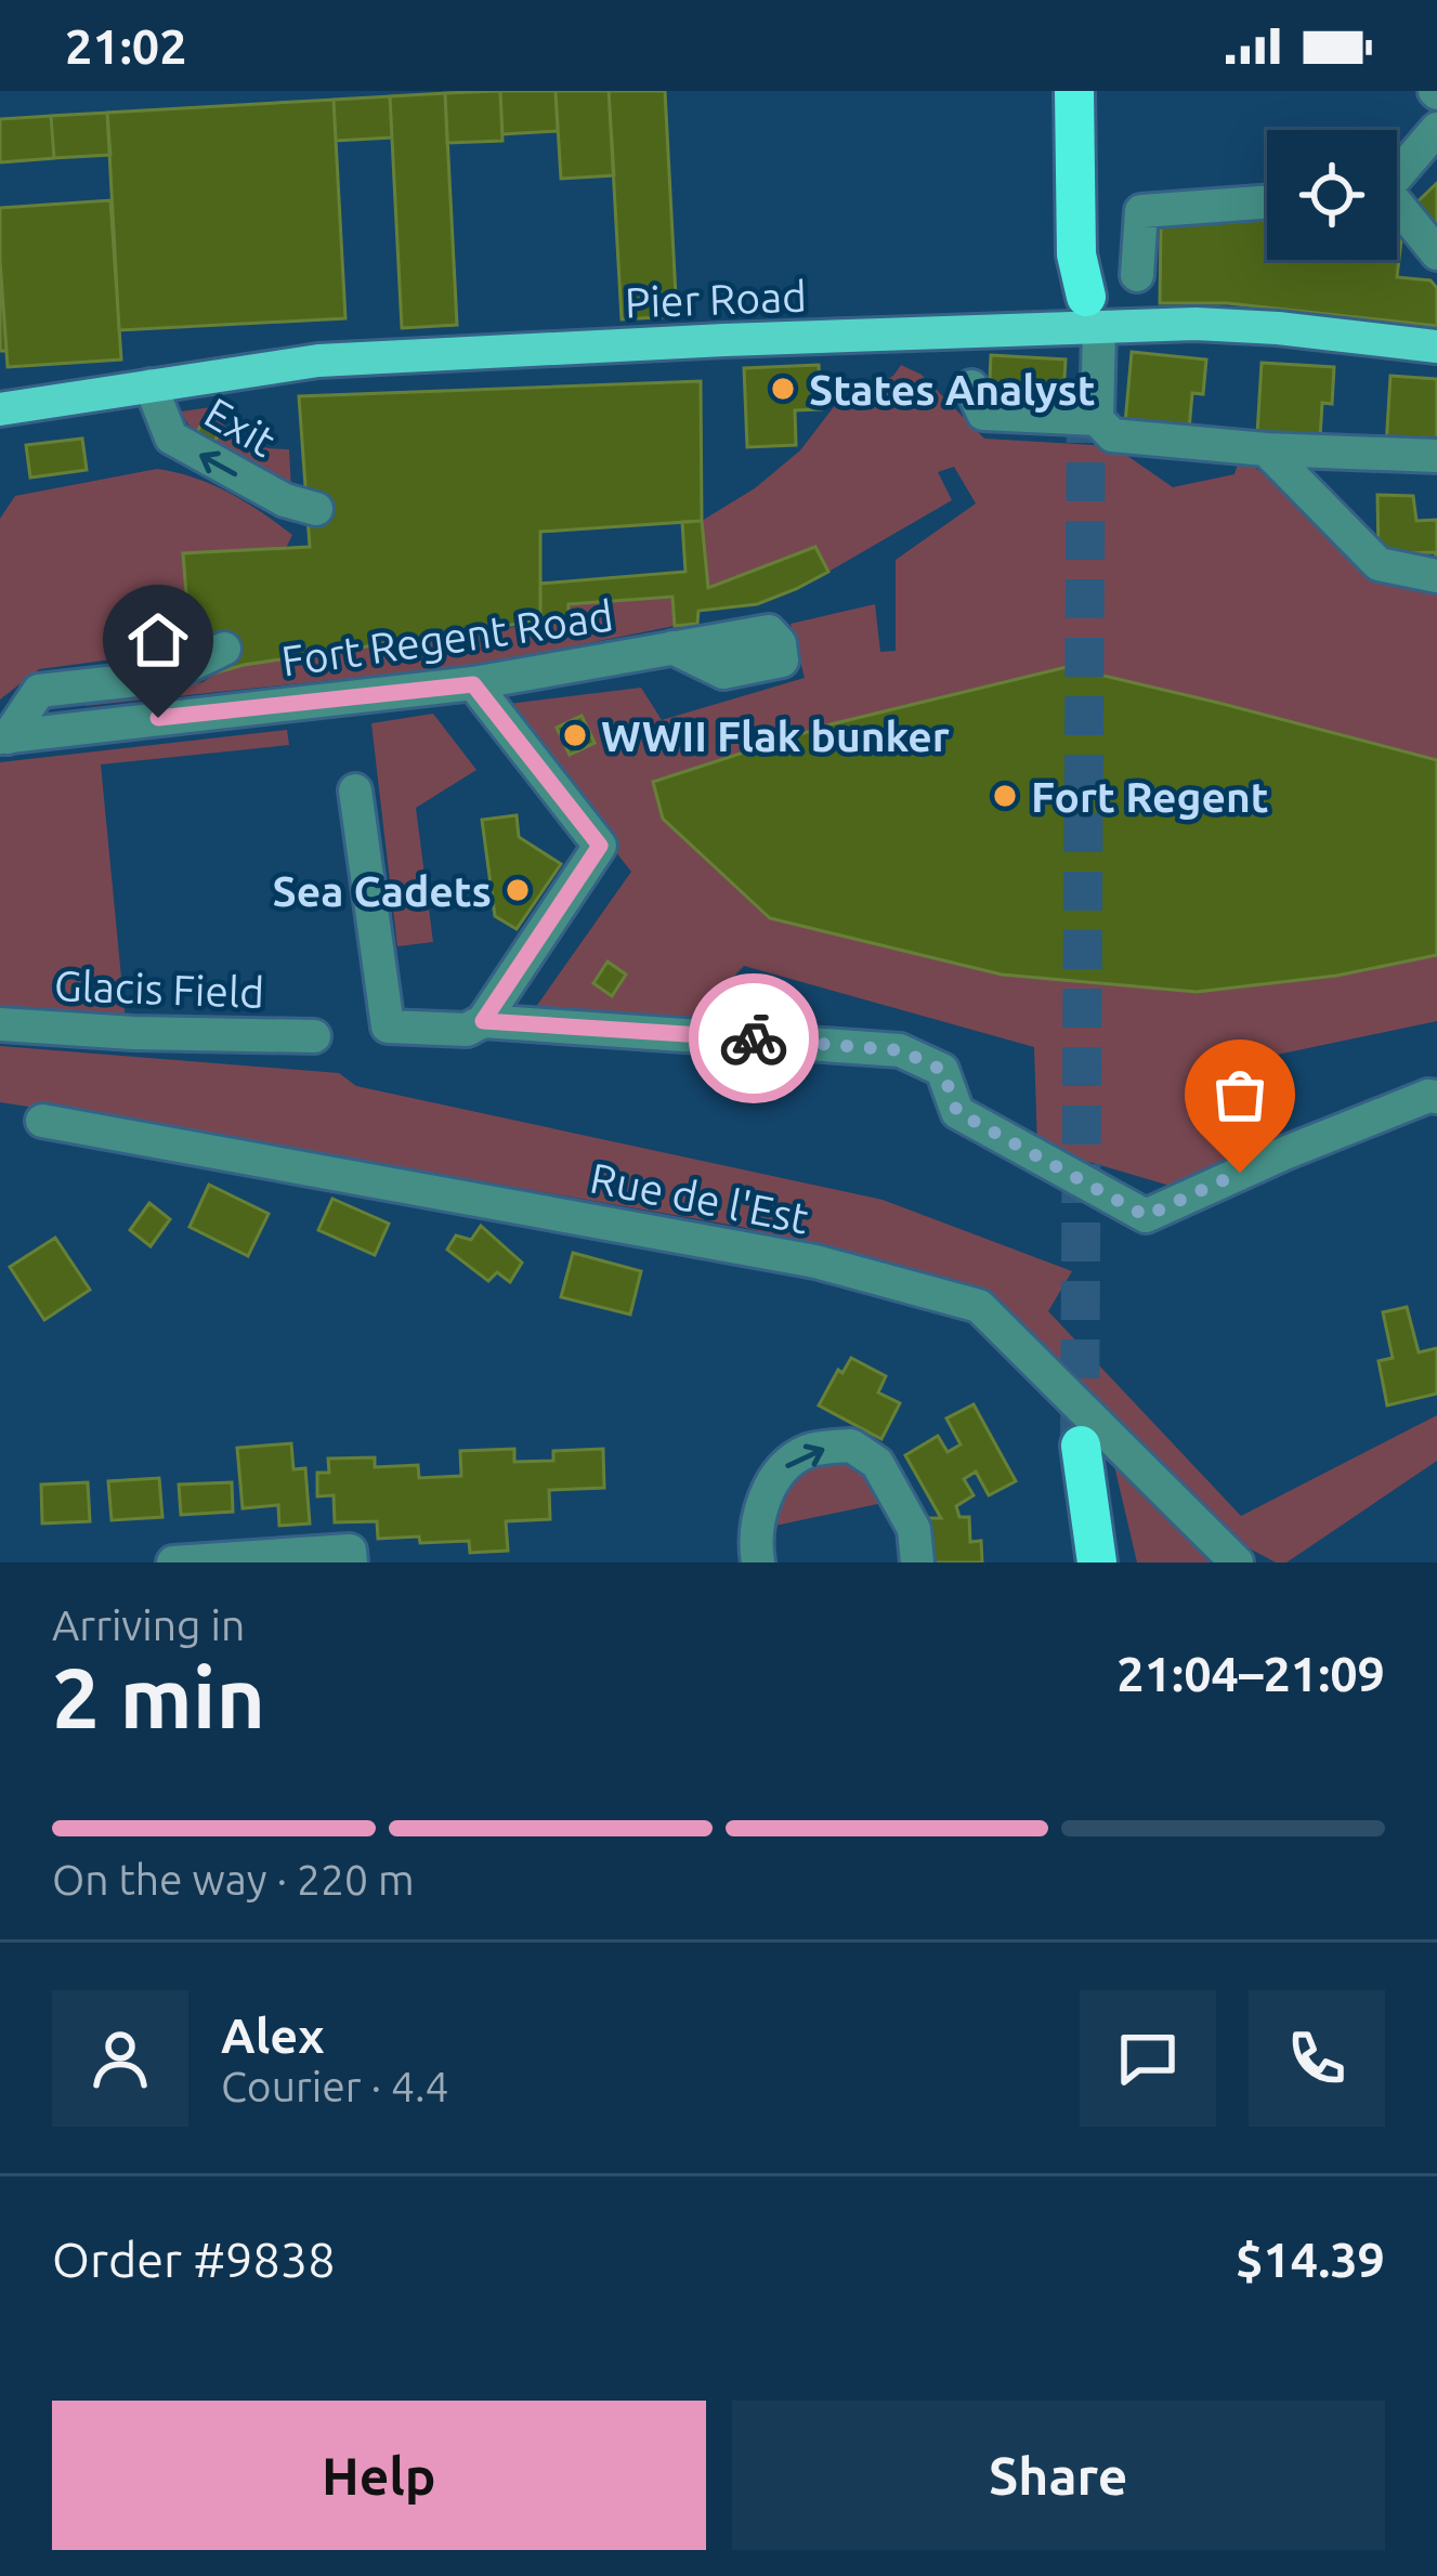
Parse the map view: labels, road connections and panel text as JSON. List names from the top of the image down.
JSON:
{
  "streets": {
    "main road": ["Pier Road"],
    "street": [
      "Exit",
      "Fort Regent Road",
      "Glacis Field",
      "Rue de l'Est"
    ]
  },
  "crossings": [
    ["Pier Road", "Exit"]
  ],
  "one_way": ["Exit"],
  "places": [
    "States Analyst",
    "WWII Flak bunker",
    "Fort Regent",
    "Sea Cadets"
  ],
  "page": {
    "status": "21:02",
    "heading": ["2 min", "Arriving in", "21:04–21:09"],
    "panel": [
      "Alex",
      "Courier · 4.4",
      "Order #9838",
      "$14.39"
    ],
    "bar": "On the way · 220 m",
    "buttons": ["Help", "Share"]
  }
}
